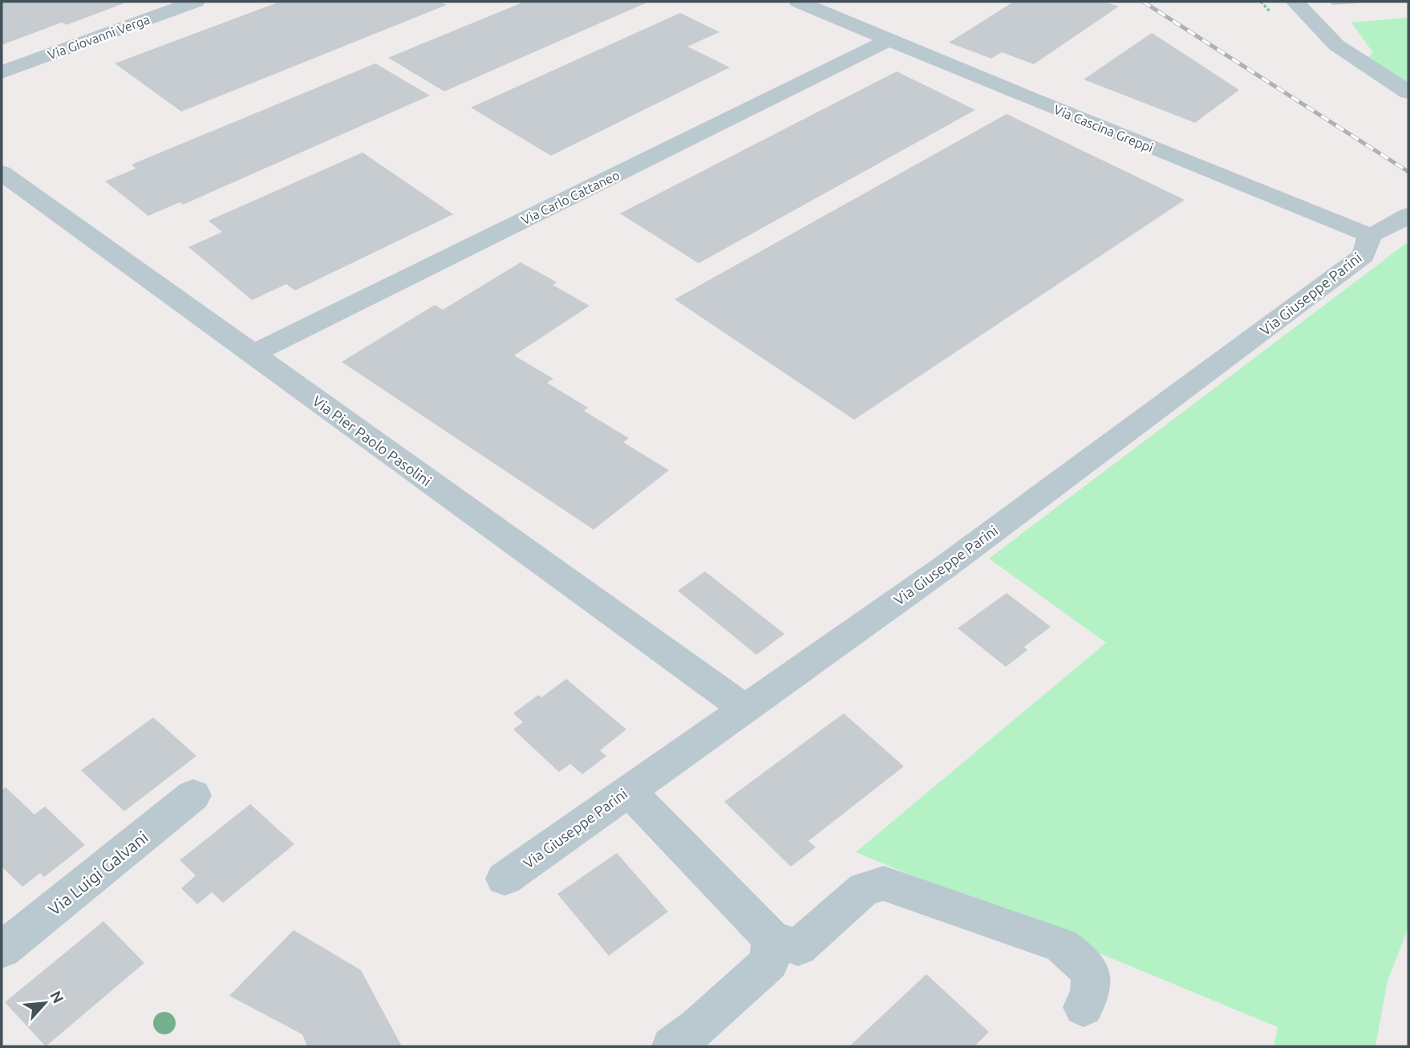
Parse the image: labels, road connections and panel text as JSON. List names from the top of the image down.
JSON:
{
  "streets": {
    "street": [
      "Via Giovanni Verga",
      "Via Cascina Greppi",
      "Via Carlo Cattaneo",
      "Via Giuseppe Parini",
      "Via Pier Paolo Pasolini",
      "Via Luigi Galvani"
    ]
  },
  "crossings": [
    ["Via Cascina Greppi", "Via Carlo Cattaneo"],
    ["Via Cascina Greppi", "Via Giuseppe Parini"],
    ["Via Carlo Cattaneo", "Via Pier Paolo Pasolini"],
    ["Via Giuseppe Parini", "Via Pier Paolo Pasolini"]
  ],
  "north": "top right"
}
